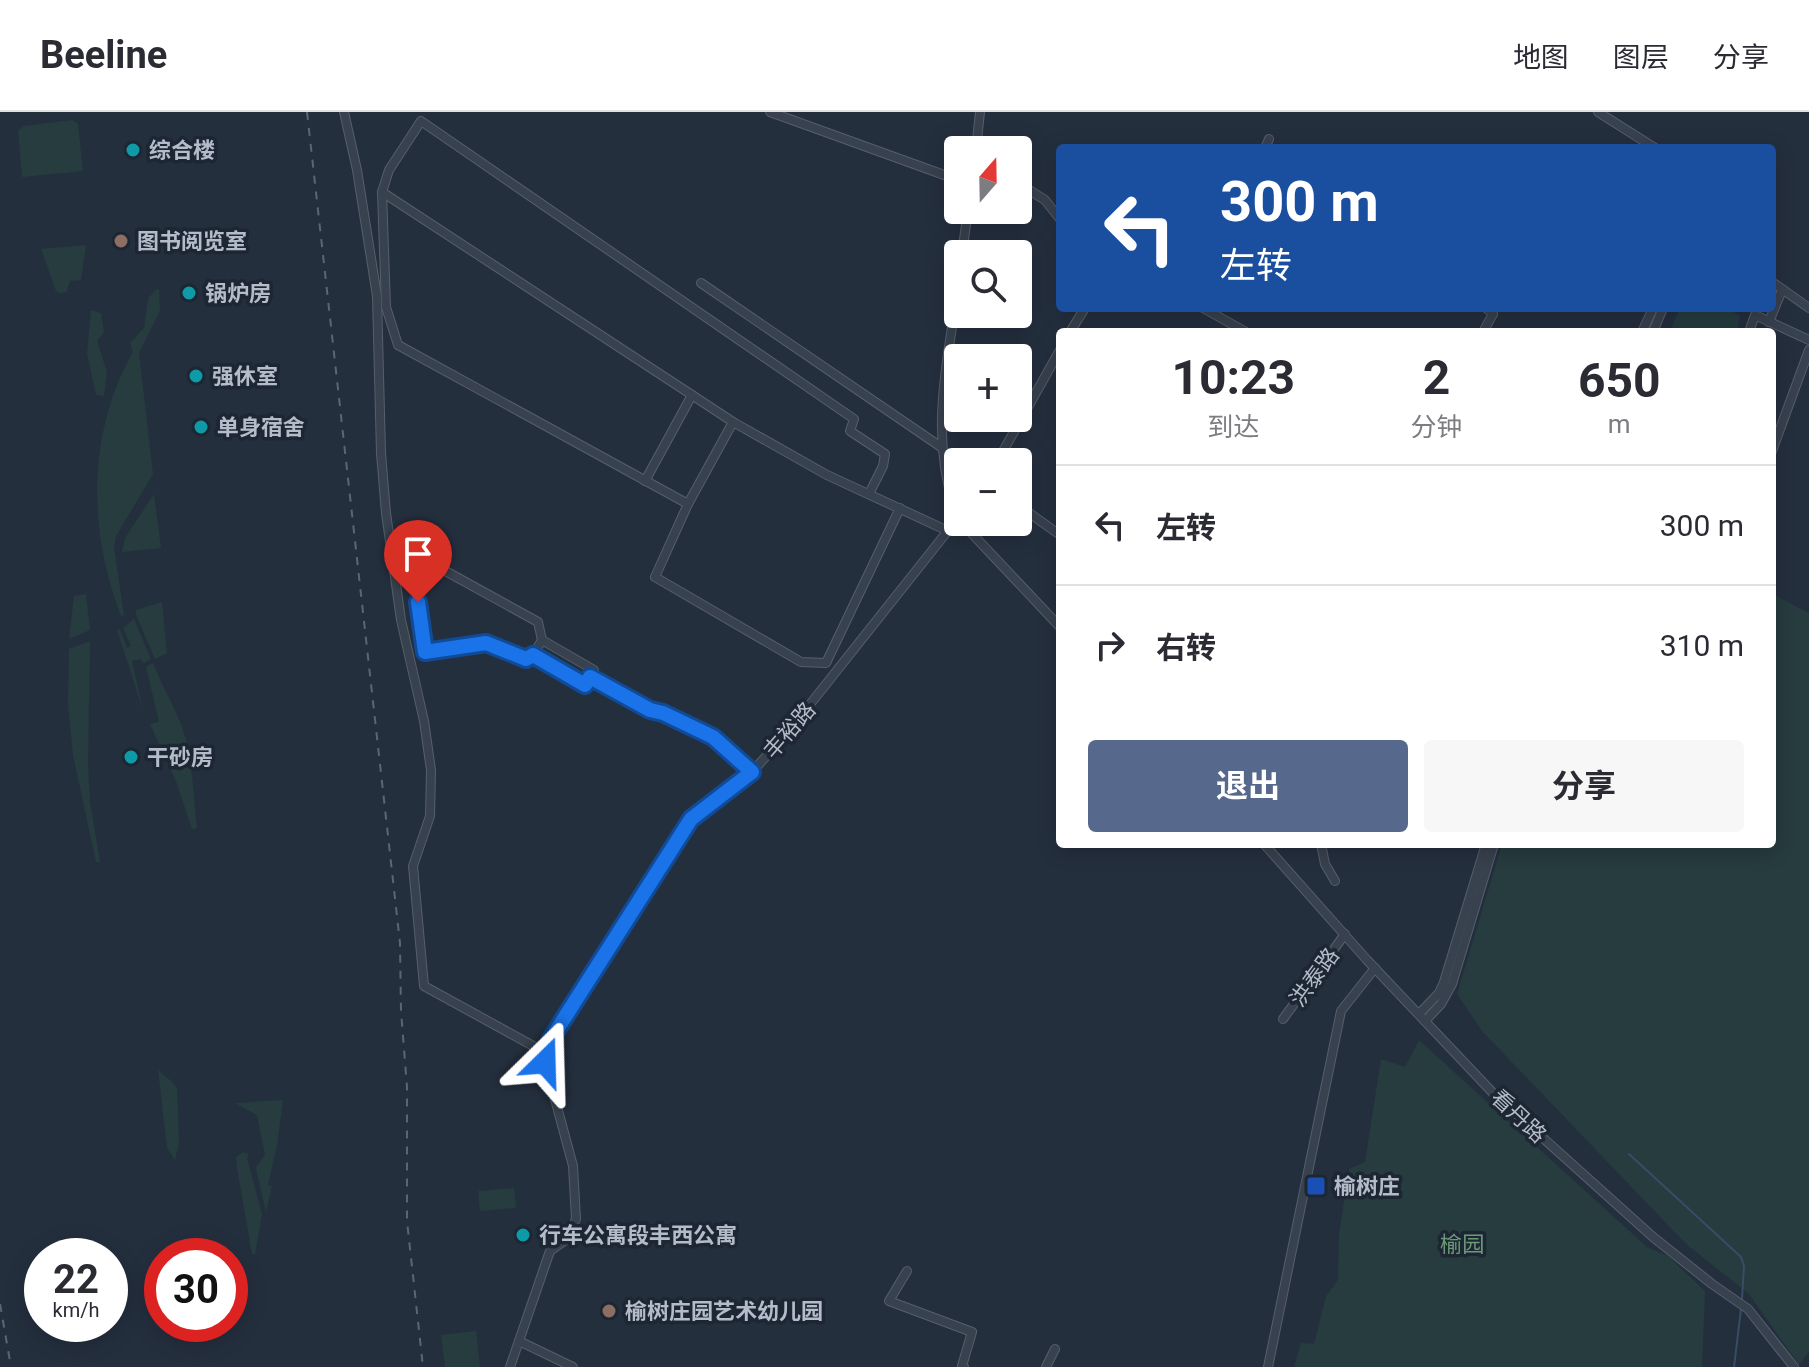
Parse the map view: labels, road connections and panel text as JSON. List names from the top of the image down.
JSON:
{
  "streets": {
    "street": ["丰裕路", "洪泰路", "看丹路"]
  },
  "crossings": [
    ["洪泰路", "看丹路"]
  ],
  "parks": ["榆园"],
  "places": {
    "other": [
      "综合楼",
      "图书阅览室",
      "锅炉房",
      "强休室",
      "单身宿舍",
      "干砂房",
      "行车公寓段丰西公寓",
      "榆树庄园艺术幼儿园"
    ],
    "transit": ["榆树庄"]
  },
  "north": "top",
  "page": {
    "header": "Beeline",
    "nav": ["地图", "图层", "分享"],
    "map_buttons": ["+", "−"],
    "turn": ["300 m", "左转"],
    "eta": [
      "10:23",
      "到达",
      "2",
      "分钟",
      "650",
      "m"
    ],
    "list": [
      {
        "name": "左转",
        "value": "300 m"
      },
      {
        "name": "右转",
        "value": "310 m"
      }
    ],
    "buttons": ["退出", "分享"],
    "speed": "22 km/h",
    "limit": "30"
  }
}
